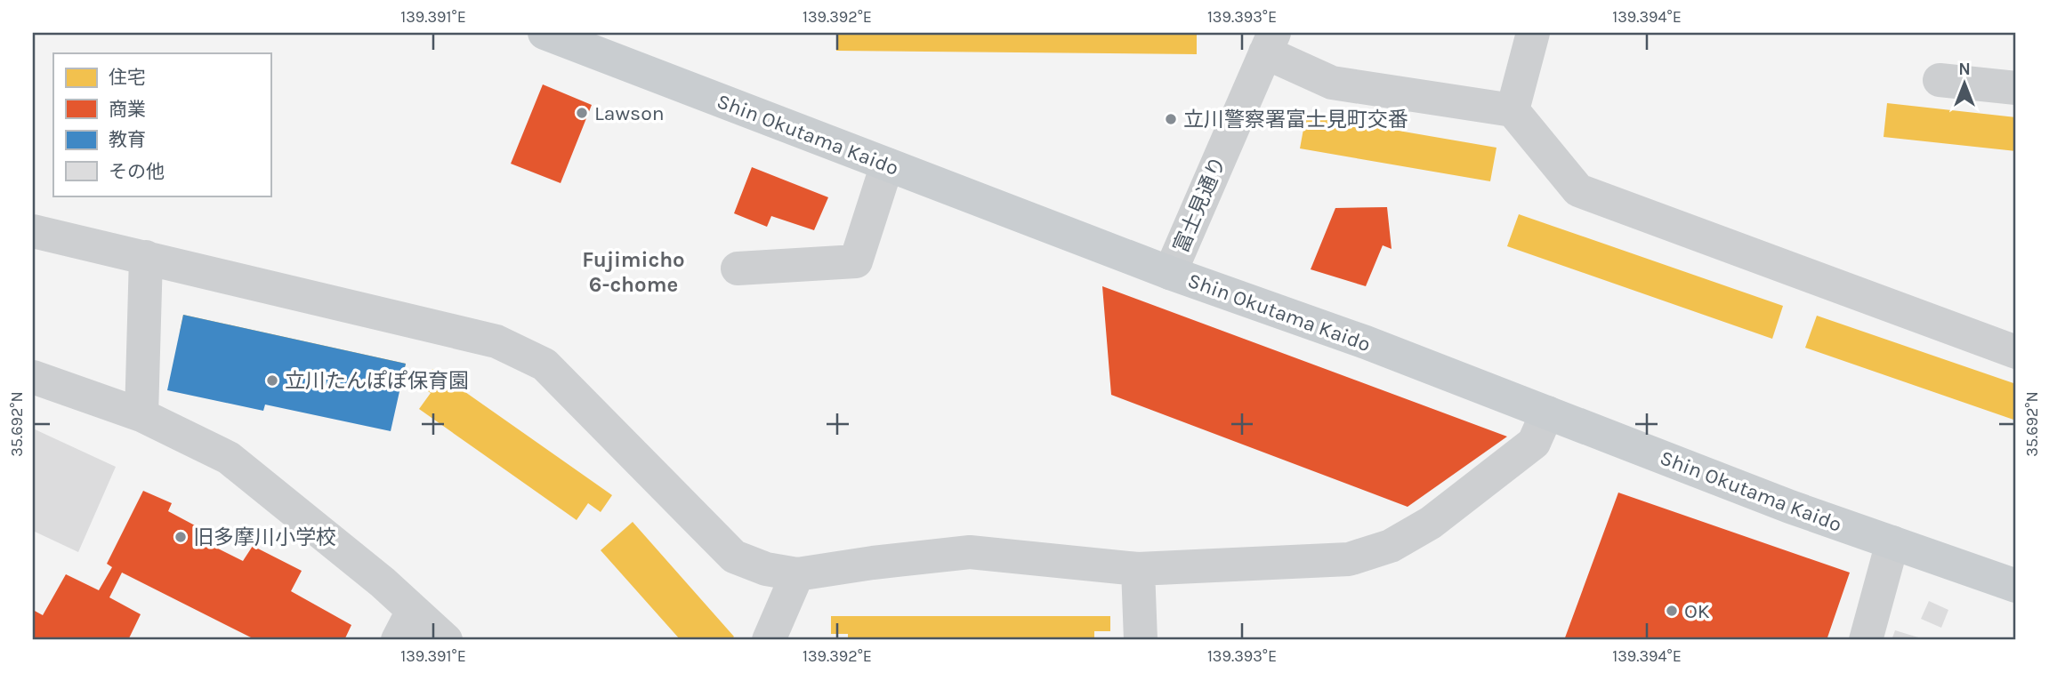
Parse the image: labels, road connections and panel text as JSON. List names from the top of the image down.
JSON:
{
  "streets": {
    "main road": ["Shin Okutama Kaido"],
    "street": ["富士見通り"]
  },
  "crossings": [
    ["Shin Okutama Kaido", "富士見通り"]
  ],
  "districts": ["Fujimicho 6-chome"],
  "places": [
    "Lawson",
    "立川警察署富士見町交番",
    "立川たんぽぽ保育園",
    "旧多摩川小学校",
    "OK"
  ],
  "legend": [
    "住宅",
    "商業",
    "教育",
    "その他"
  ],
  "north": "top",
  "coordinates": [
    "139.391°E",
    "139.392°E",
    "139.393°E",
    "139.394°E",
    "35.692°N"
  ]
}
